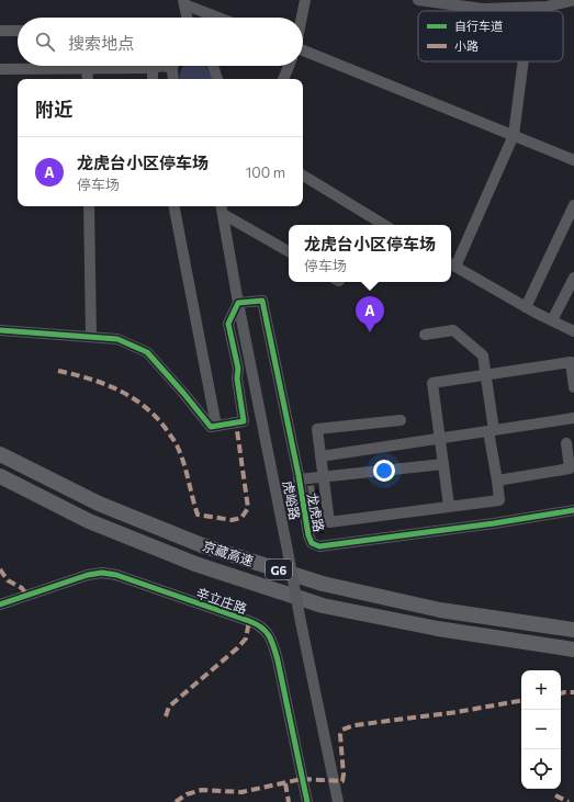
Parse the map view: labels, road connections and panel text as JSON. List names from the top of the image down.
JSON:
{
  "streets": {
    "highway": ["京藏高速", "G6"],
    "street": ["虎峪路", "龙虎路", "辛立庄路"]
  },
  "crossings": [
    ["虎峪路", "龙虎路"]
  ],
  "legend": ["自行车道", "小路"],
  "page": {
    "search": "搜索地点",
    "heading": "附近",
    "list": [
      {
        "mark": "A",
        "name": "龙虎台小区停车场",
        "note": "停车场",
        "value": "100 m"
      }
    ],
    "popup": ["龙虎台小区停车场", "停车场"],
    "pins": "A",
    "map_buttons": ["+", "−"]
  }
}
